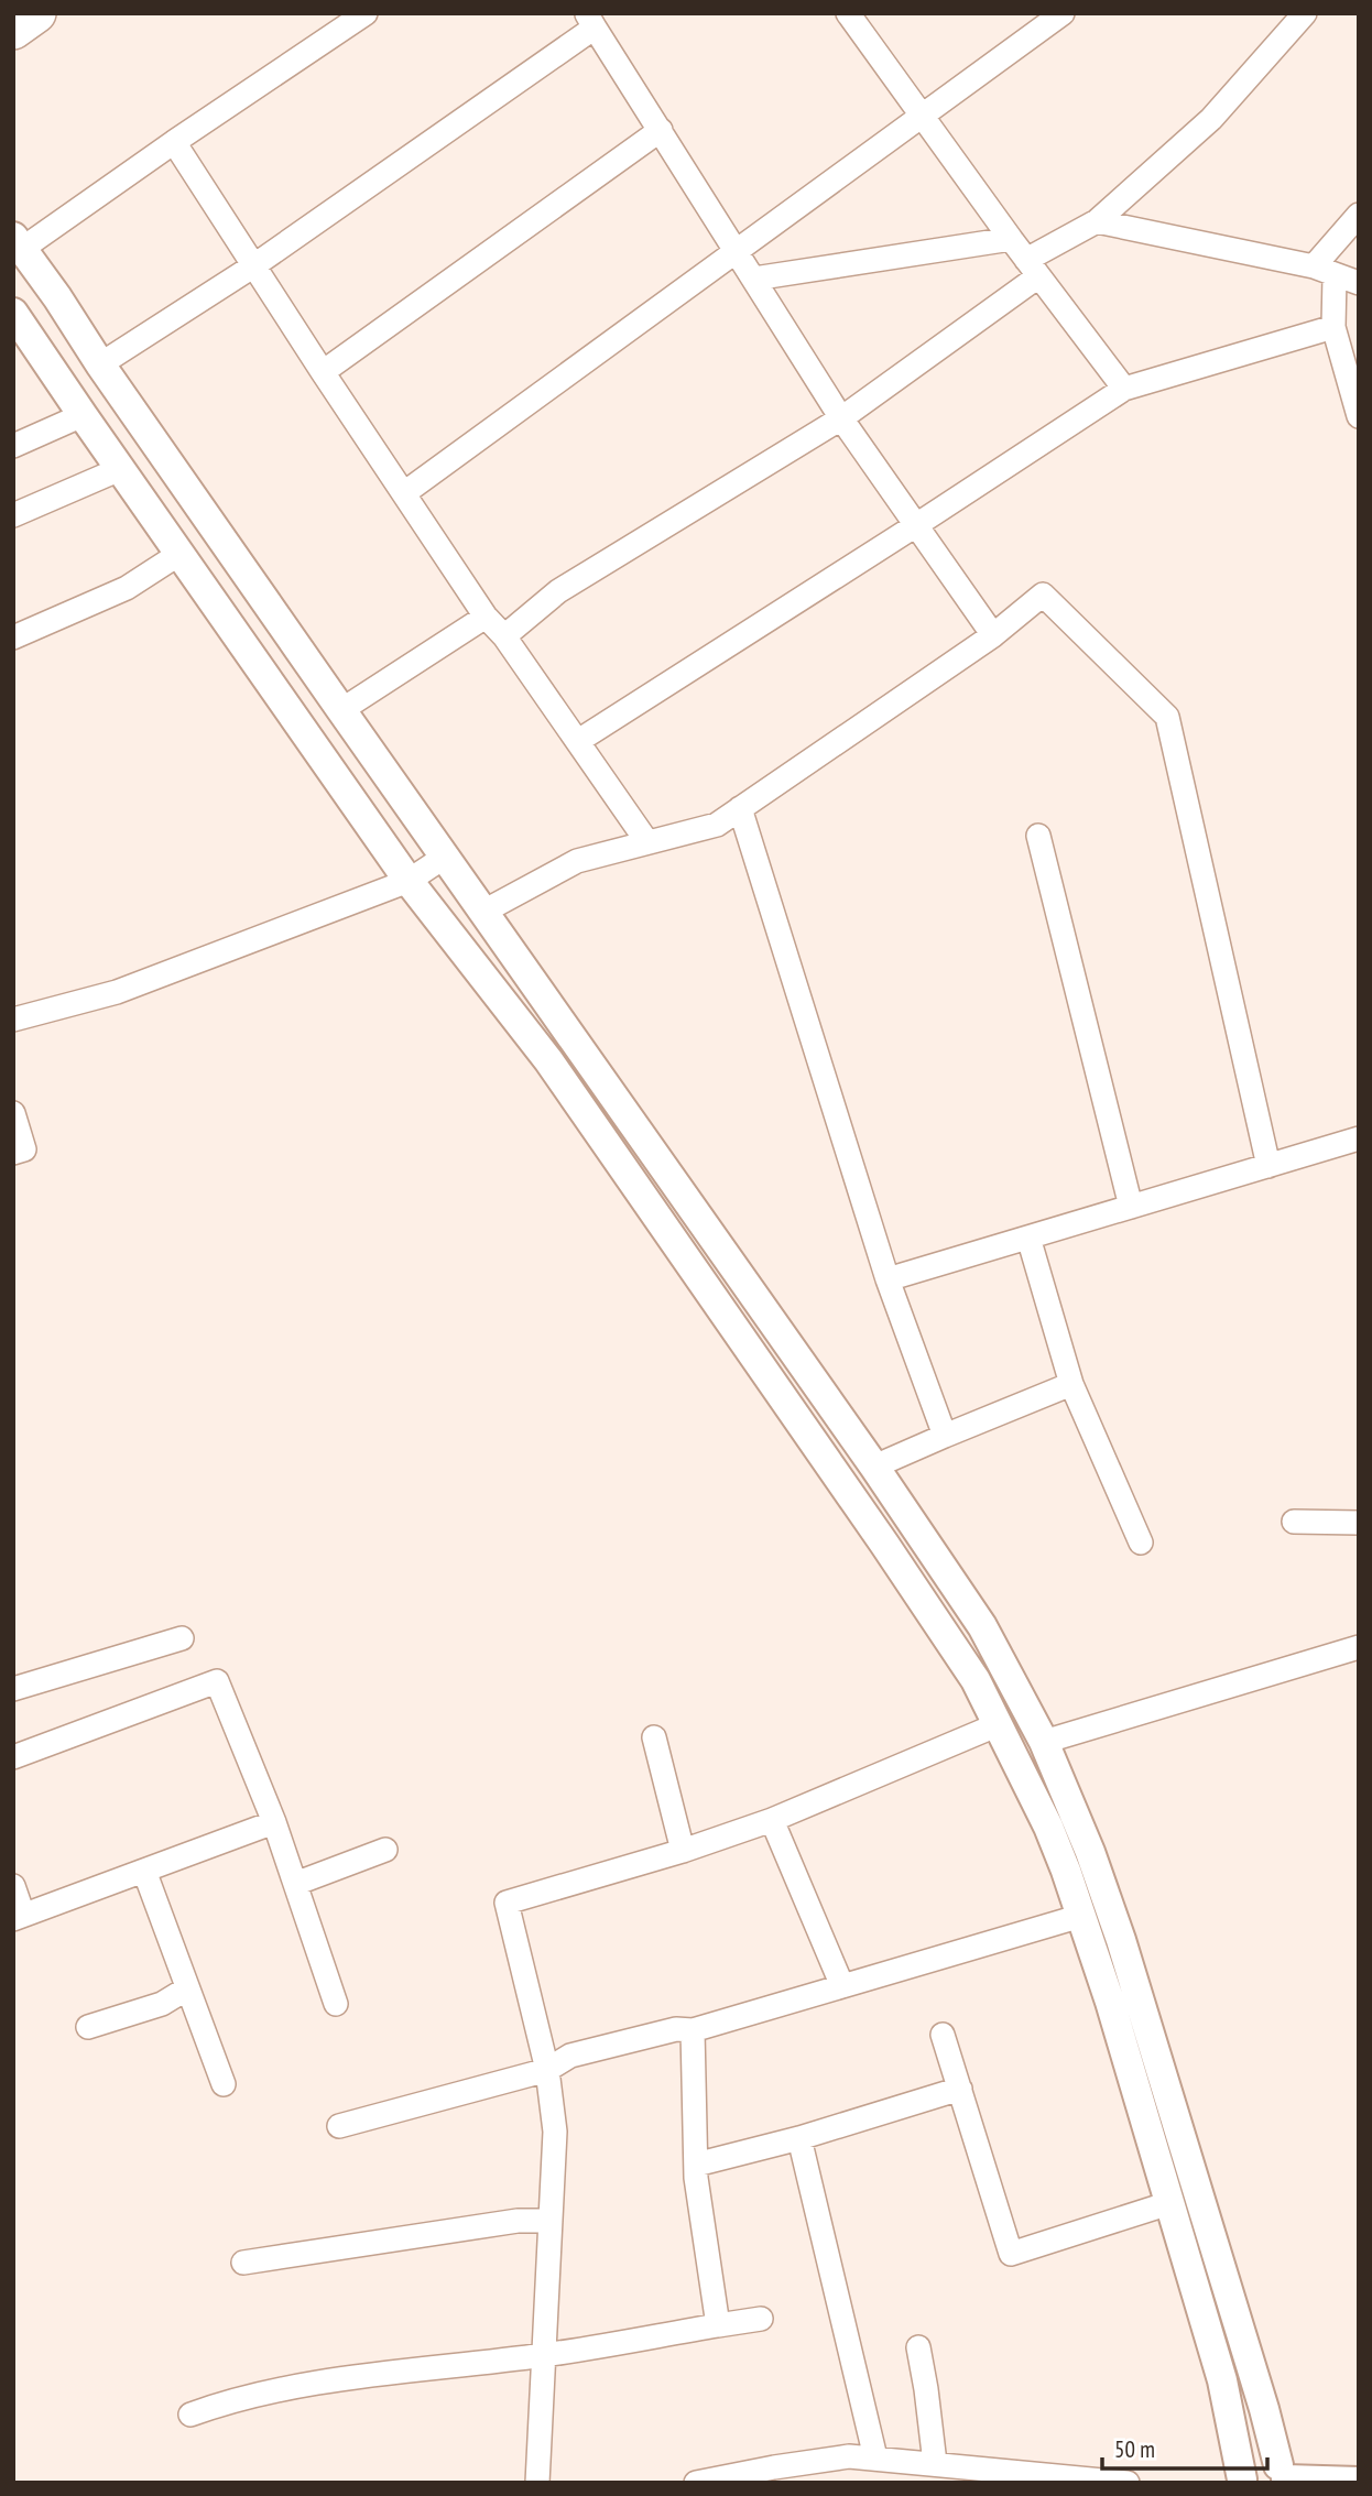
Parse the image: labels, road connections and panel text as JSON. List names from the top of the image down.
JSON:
{
  "scale_bar": "50 m"
}
